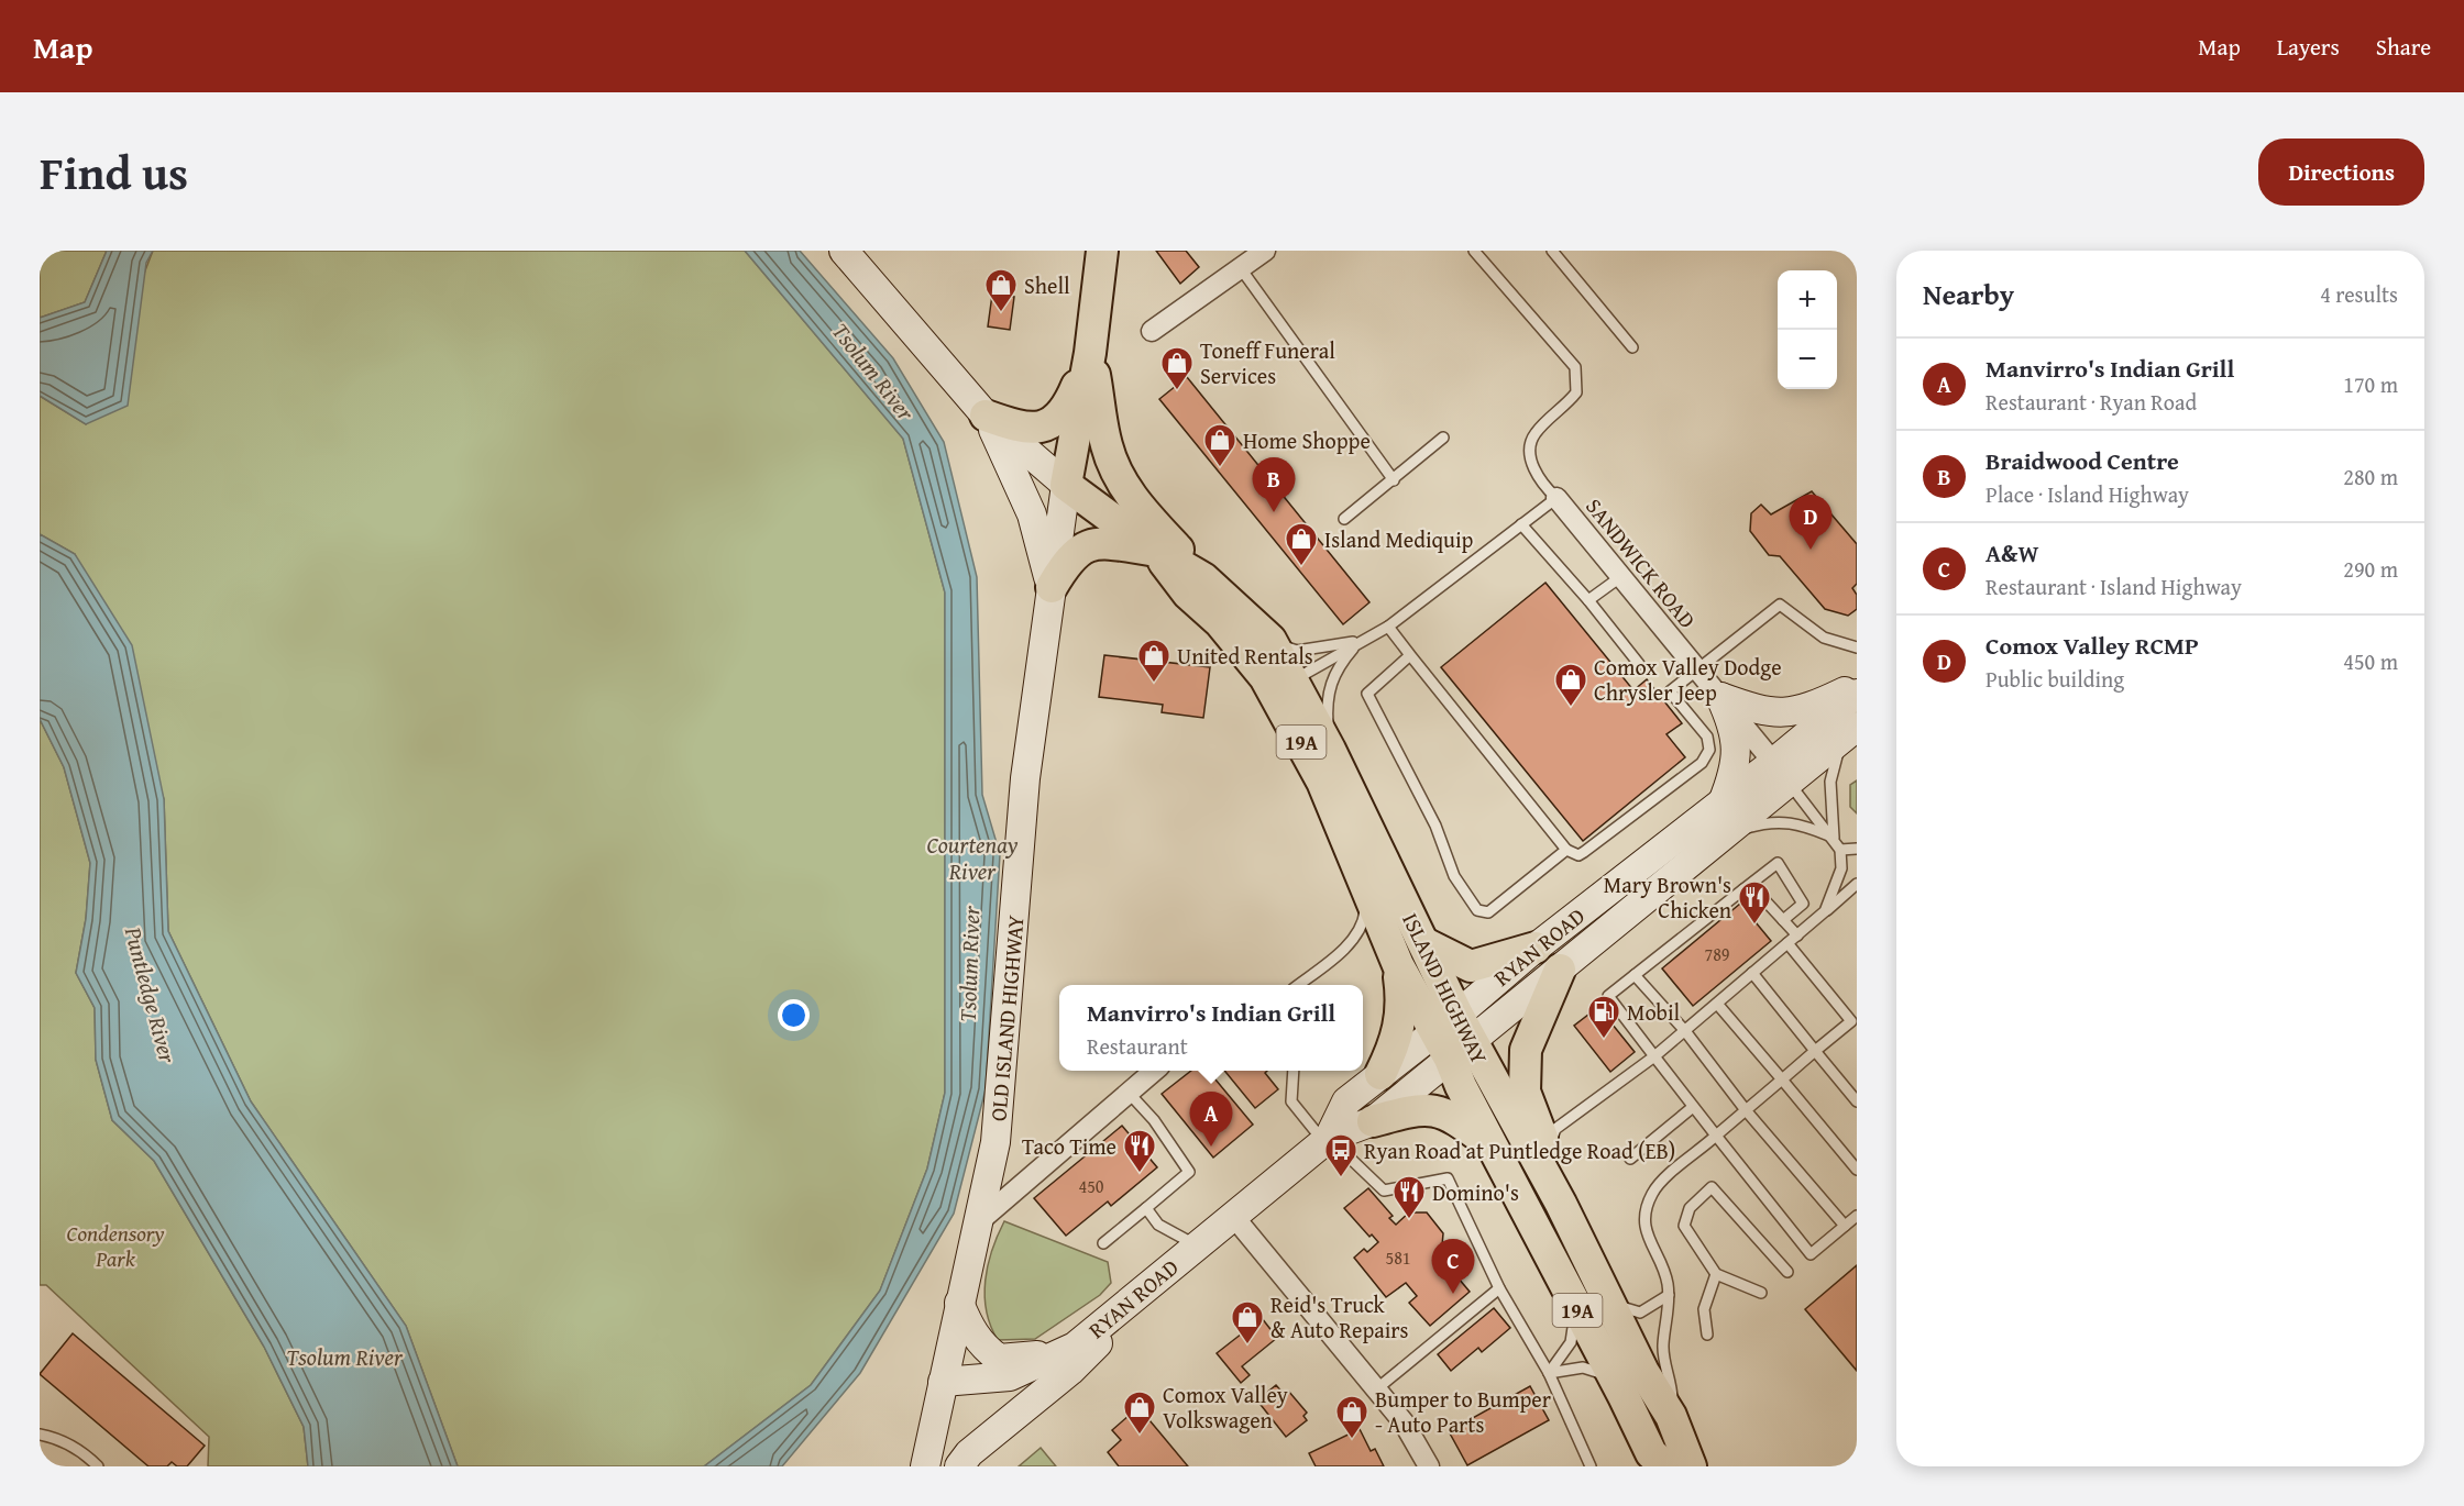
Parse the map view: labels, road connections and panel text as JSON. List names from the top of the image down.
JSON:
{
  "streets": {
    "main road": [
      "19A",
      "RYAN ROAD",
      "ISLAND HIGHWAY",
      "OLD ISLAND HIGHWAY"
    ],
    "street": ["SANDWICK ROAD"]
  },
  "crossings": [
    ["SANDWICK ROAD", "RYAN ROAD"],
    ["RYAN ROAD", "ISLAND HIGHWAY"],
    ["RYAN ROAD", "OLD ISLAND HIGHWAY"],
    ["ISLAND HIGHWAY", "OLD ISLAND HIGHWAY"]
  ],
  "water": ["Tsolum River", "Courtenay River", "Puntledge River"],
  "parks": ["Condensory Park"],
  "places": {
    "shop": [
      "Shell",
      "Toneff Funeral Services",
      "Home Shoppe",
      "Island Mediquip",
      "United Rentals",
      "Comox Valley Dodge Chrysler Jeep",
      "Reid's Truck & Auto Repairs",
      "Comox Valley Volkswagen",
      "Bumper to Bumper - Auto Parts"
    ],
    "restaurant": ["Mary Brown's Chicken", "Taco Time", "Domino's"],
    "fuel station": ["Mobil"],
    "bus stop": ["Ryan Road at Puntledge Road (EB)"]
  },
  "house_numbers": ["789", "450", "581"],
  "page": {
    "header": "Map",
    "nav": ["Map", "Layers", "Share"],
    "title": "Find us",
    "buttons": "Directions",
    "heading": ["Nearby", "4 results"],
    "map_buttons": ["+", "−"],
    "list": [
      {
        "mark": "A",
        "name": "Manvirro's Indian Grill",
        "note": "Restaurant · Ryan Road",
        "value": "170 m"
      },
      {
        "mark": "B",
        "name": "Braidwood Centre",
        "note": "Place · Island Highway",
        "value": "280 m"
      },
      {
        "mark": "C",
        "name": "A&W",
        "note": "Restaurant · Island Highway",
        "value": "290 m"
      },
      {
        "mark": "D",
        "name": "Comox Valley RCMP",
        "note": "Public building",
        "value": "450 m"
      }
    ],
    "pins": [
      "B",
      "D",
      "A",
      "C"
    ],
    "popup": ["Manvirro's Indian Grill", "Restaurant"]
  }
}
